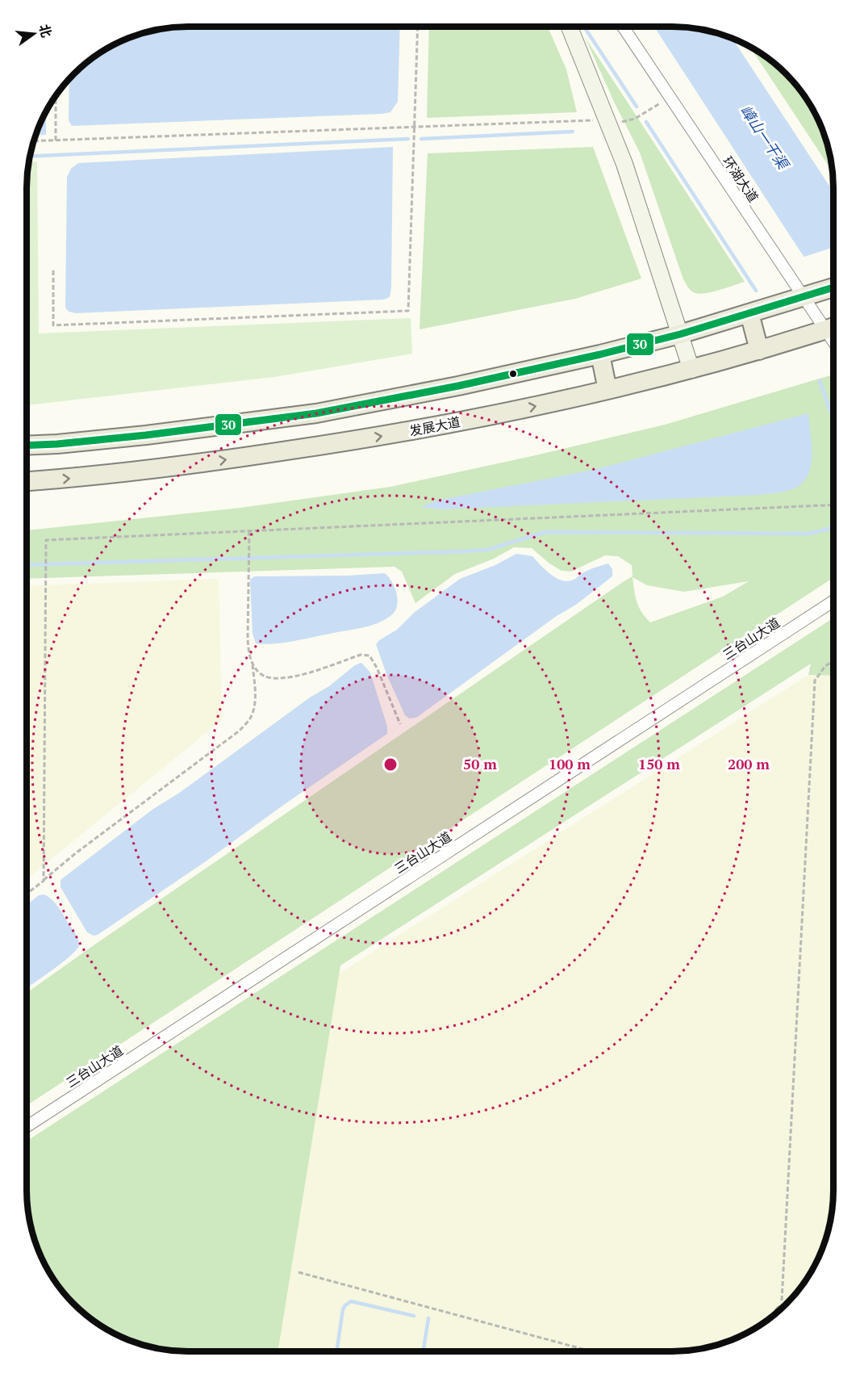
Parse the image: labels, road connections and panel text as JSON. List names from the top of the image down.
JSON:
{
  "streets": {
    "main road": ["发展大道"],
    "street": ["环湖大道", "三台山大道"]
  },
  "water": ["嶂山一干渠"],
  "lines": ["transit line 30"],
  "north": "right",
  "rings": [
    "50 m",
    "100 m",
    "150 m",
    "200 m"
  ]
}
